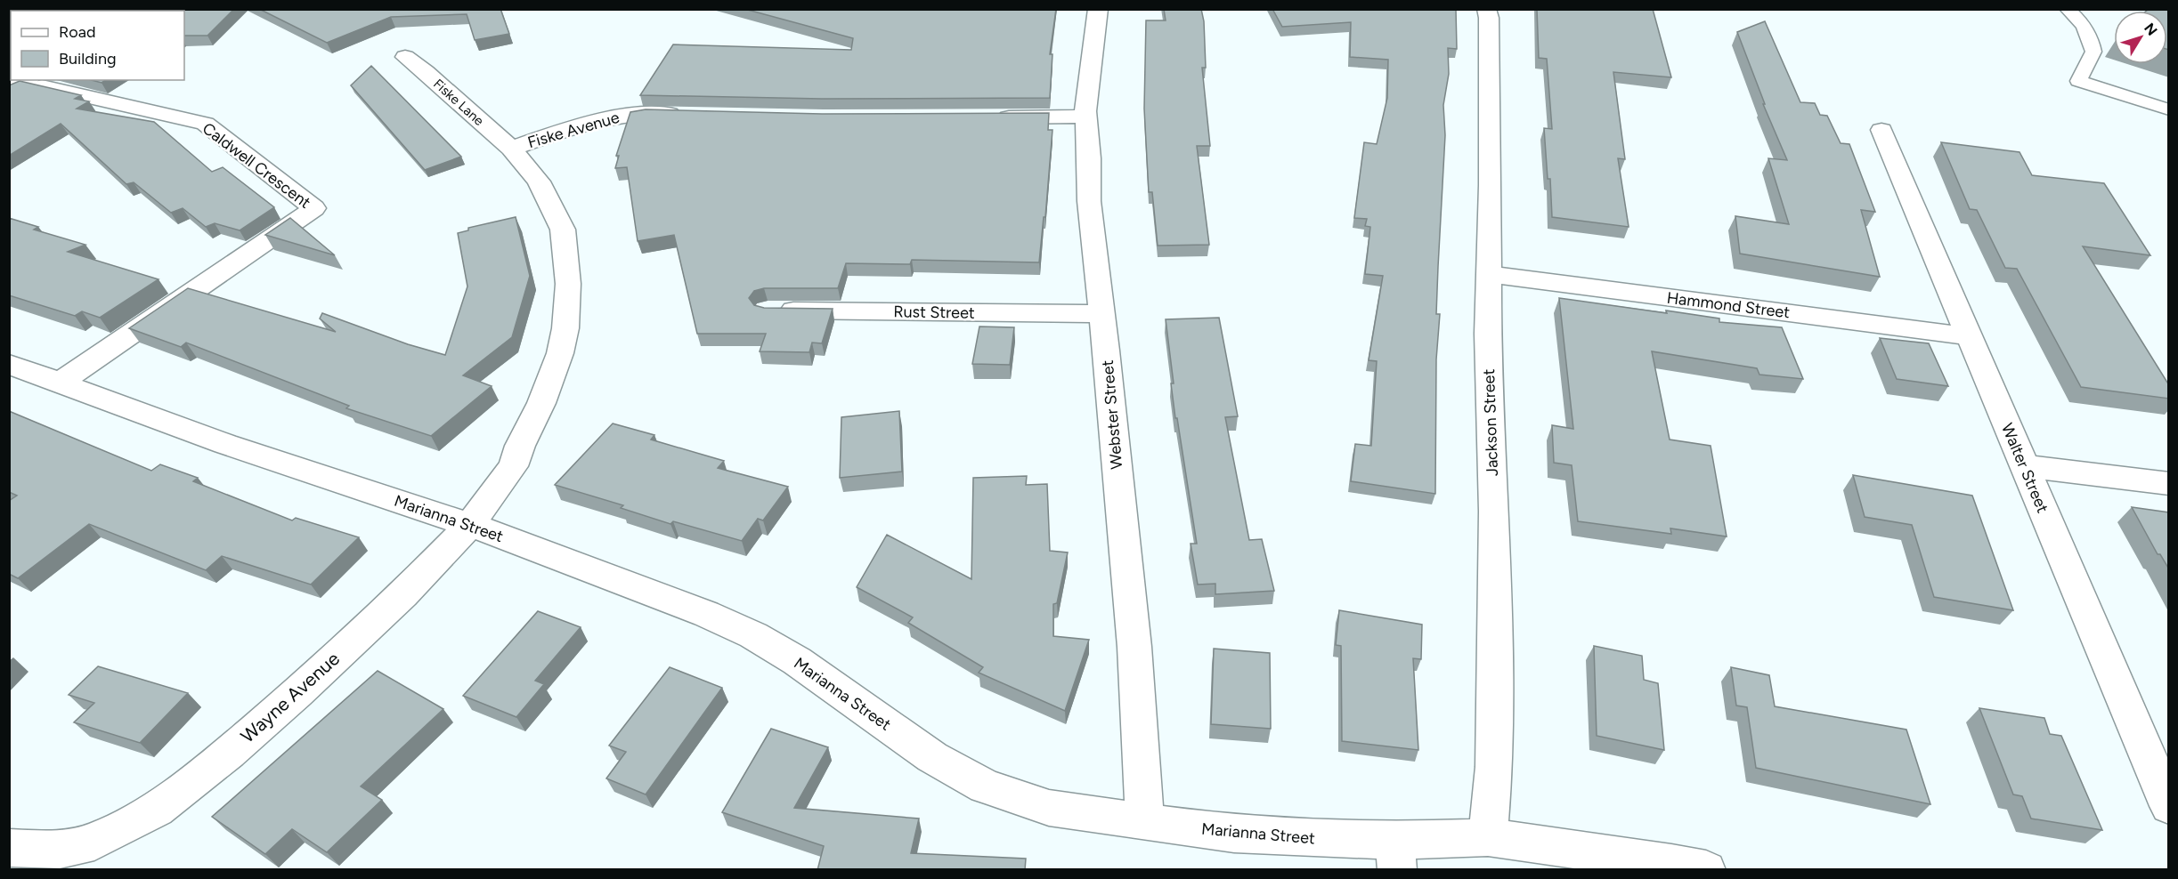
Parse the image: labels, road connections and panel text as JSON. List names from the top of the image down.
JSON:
{
  "streets": {
    "street": [
      "Fiske Lane",
      "Fiske Avenue",
      "Caldwell Crescent",
      "Hammond Street",
      "Rust Street",
      "Webster Street",
      "Jackson Street",
      "Walter Street",
      "Marianna Street",
      "Wayne Avenue"
    ]
  },
  "crossings": [
    ["Fiske Lane", "Fiske Avenue"],
    ["Fiske Avenue", "Marianna Street"],
    ["Fiske Avenue", "Wayne Avenue"],
    ["Caldwell Crescent", "Marianna Street"],
    ["Hammond Street", "Jackson Street"],
    ["Hammond Street", "Walter Street"],
    ["Rust Street", "Webster Street"],
    ["Webster Street", "Marianna Street"],
    ["Jackson Street", "Marianna Street"],
    ["Marianna Street", "Wayne Avenue"]
  ],
  "legend": ["Road", "Building"],
  "north": "top right"
}
